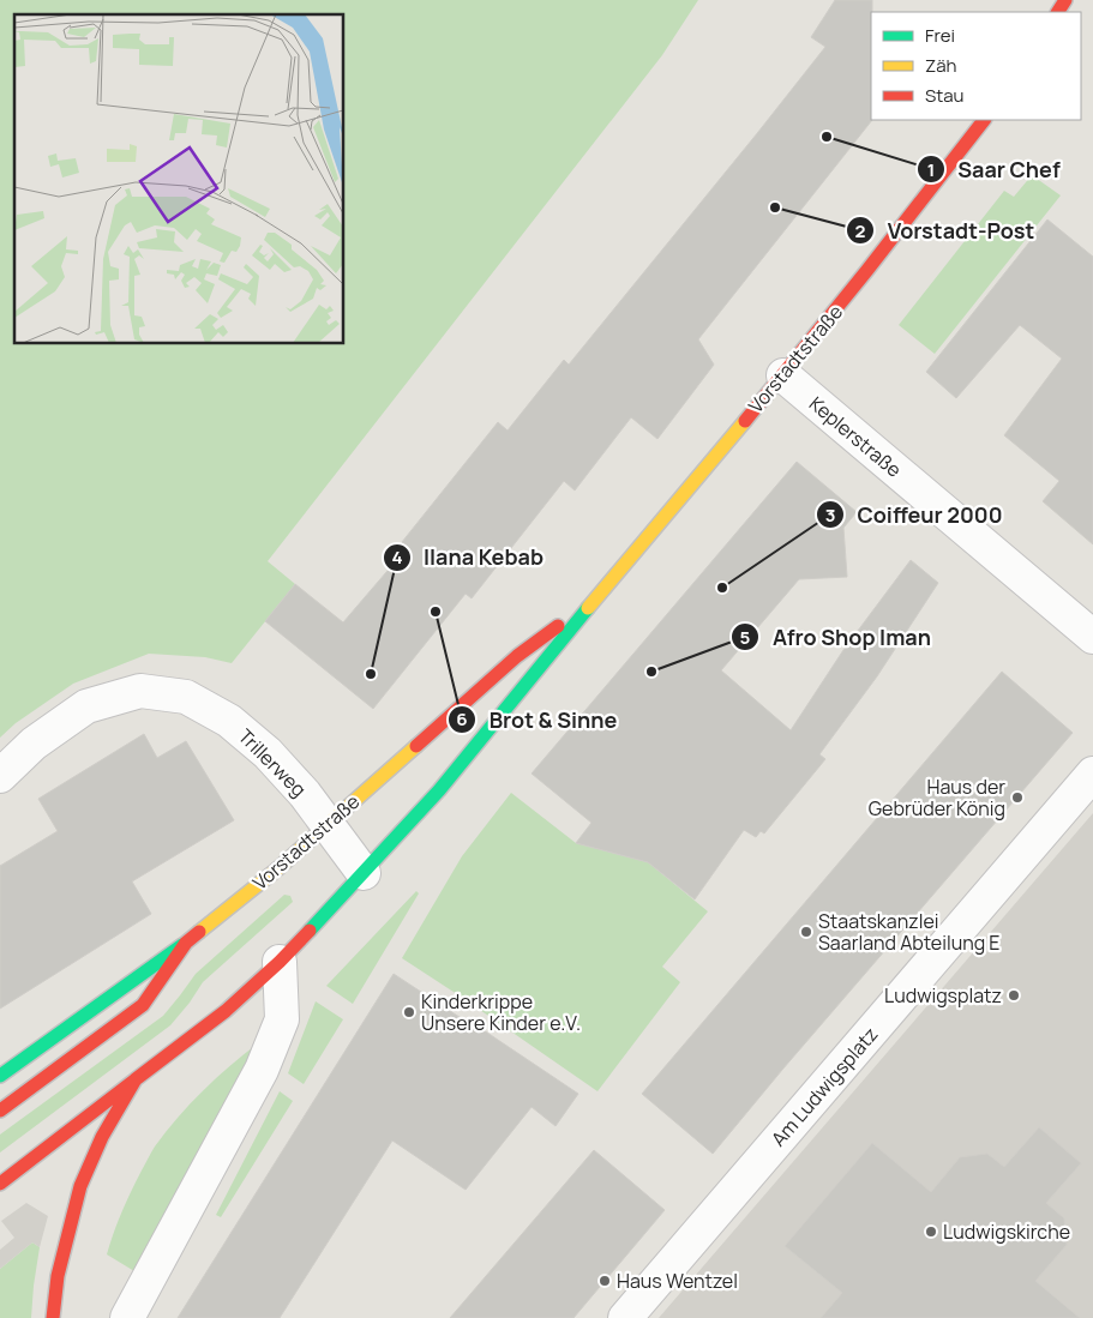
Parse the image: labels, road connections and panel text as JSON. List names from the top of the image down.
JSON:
{
  "streets": {
    "main road": ["Vorstadtstraße"],
    "street": ["Keplerstraße", "Trillerweg", "Am Ludwigsplatz"]
  },
  "crossings": [
    ["Vorstadtstraße", "Keplerstraße"],
    ["Vorstadtstraße", "Trillerweg"]
  ],
  "places": [
    "Saar Chef",
    "Vorstadt-Post",
    "Coiffeur 2000",
    "Brot & Sinne",
    "Afro Shop Iman",
    "Ilana Kebab",
    "Haus der Gebrüder König",
    "Staatskanzlei Saarland Abteilung E",
    "Ludwigsplatz",
    "Kinderkrippe Unsere Kinder e.V.",
    "Ludwigskirche",
    "Haus Wentzel"
  ],
  "legend": ["Frei", "Zäh", "Stau"]
}
